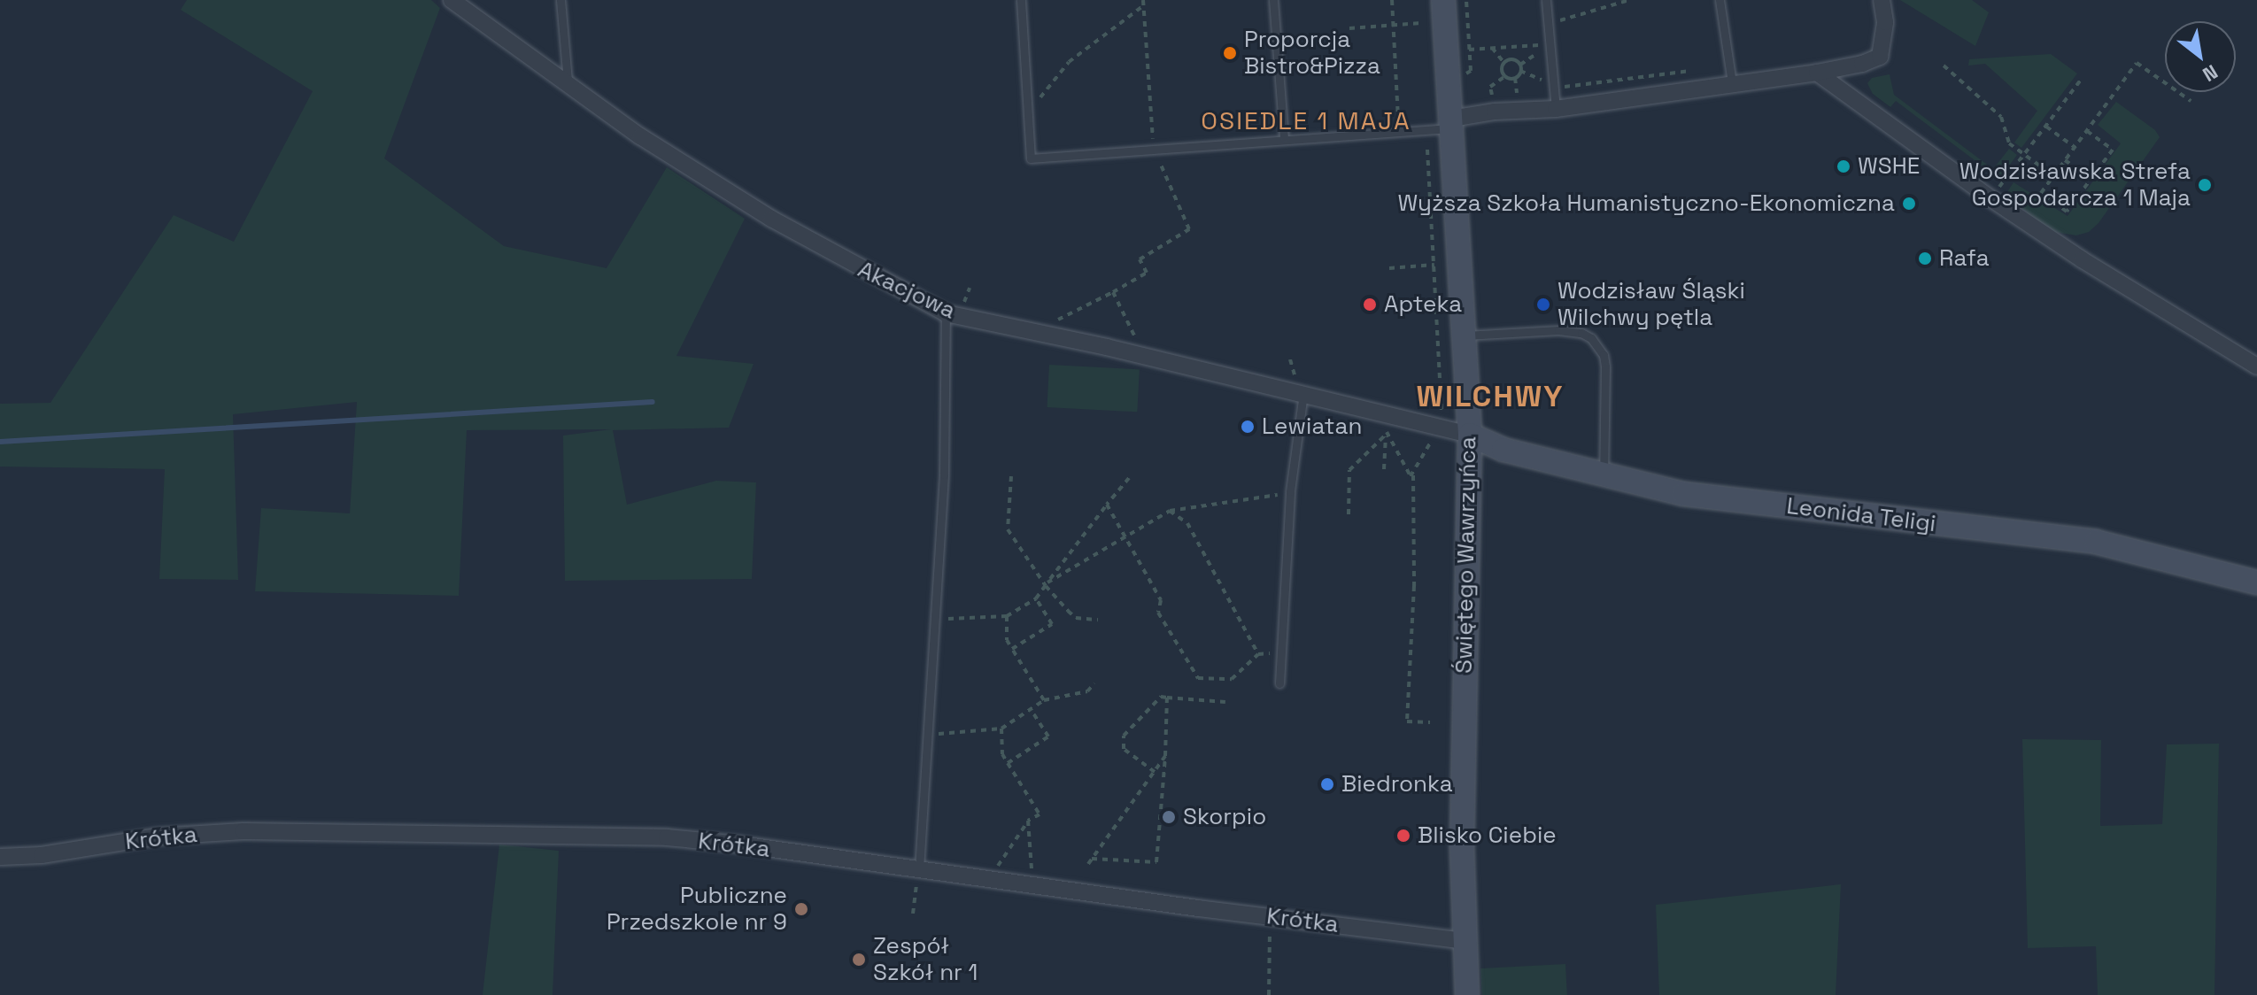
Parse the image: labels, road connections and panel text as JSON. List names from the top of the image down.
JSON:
{
  "streets": {
    "street": [
      "Akacjowa",
      "Leonida Teligi",
      "Świętego Wawrzyńca",
      "Krótka"
    ]
  },
  "crossings": [
    ["Akacjowa", "Leonida Teligi"],
    ["Akacjowa", "Świętego Wawrzyńca"],
    ["Leonida Teligi", "Świętego Wawrzyńca"],
    ["Świętego Wawrzyńca", "Krótka"]
  ],
  "districts": ["OSIEDLE 1 MAJA", "WILCHWY"],
  "places": [
    "Proporcja Bistro&Pizza",
    "WSHE",
    "Wodzisławska Strefa Gospodarcza 1 Maja",
    "Wyższa Szkoła Humanistyczno-Ekonomiczna",
    "Rafa",
    "Apteka",
    "Wodzisław Śląski Wilchwy pętla",
    "Lewiatan",
    "Biedronka",
    "Skorpio",
    "Blisko Ciebie",
    "Publiczne Przedszkole nr 9",
    "Zespół Szkół nr 1"
  ],
  "north": "bottom right"
}
